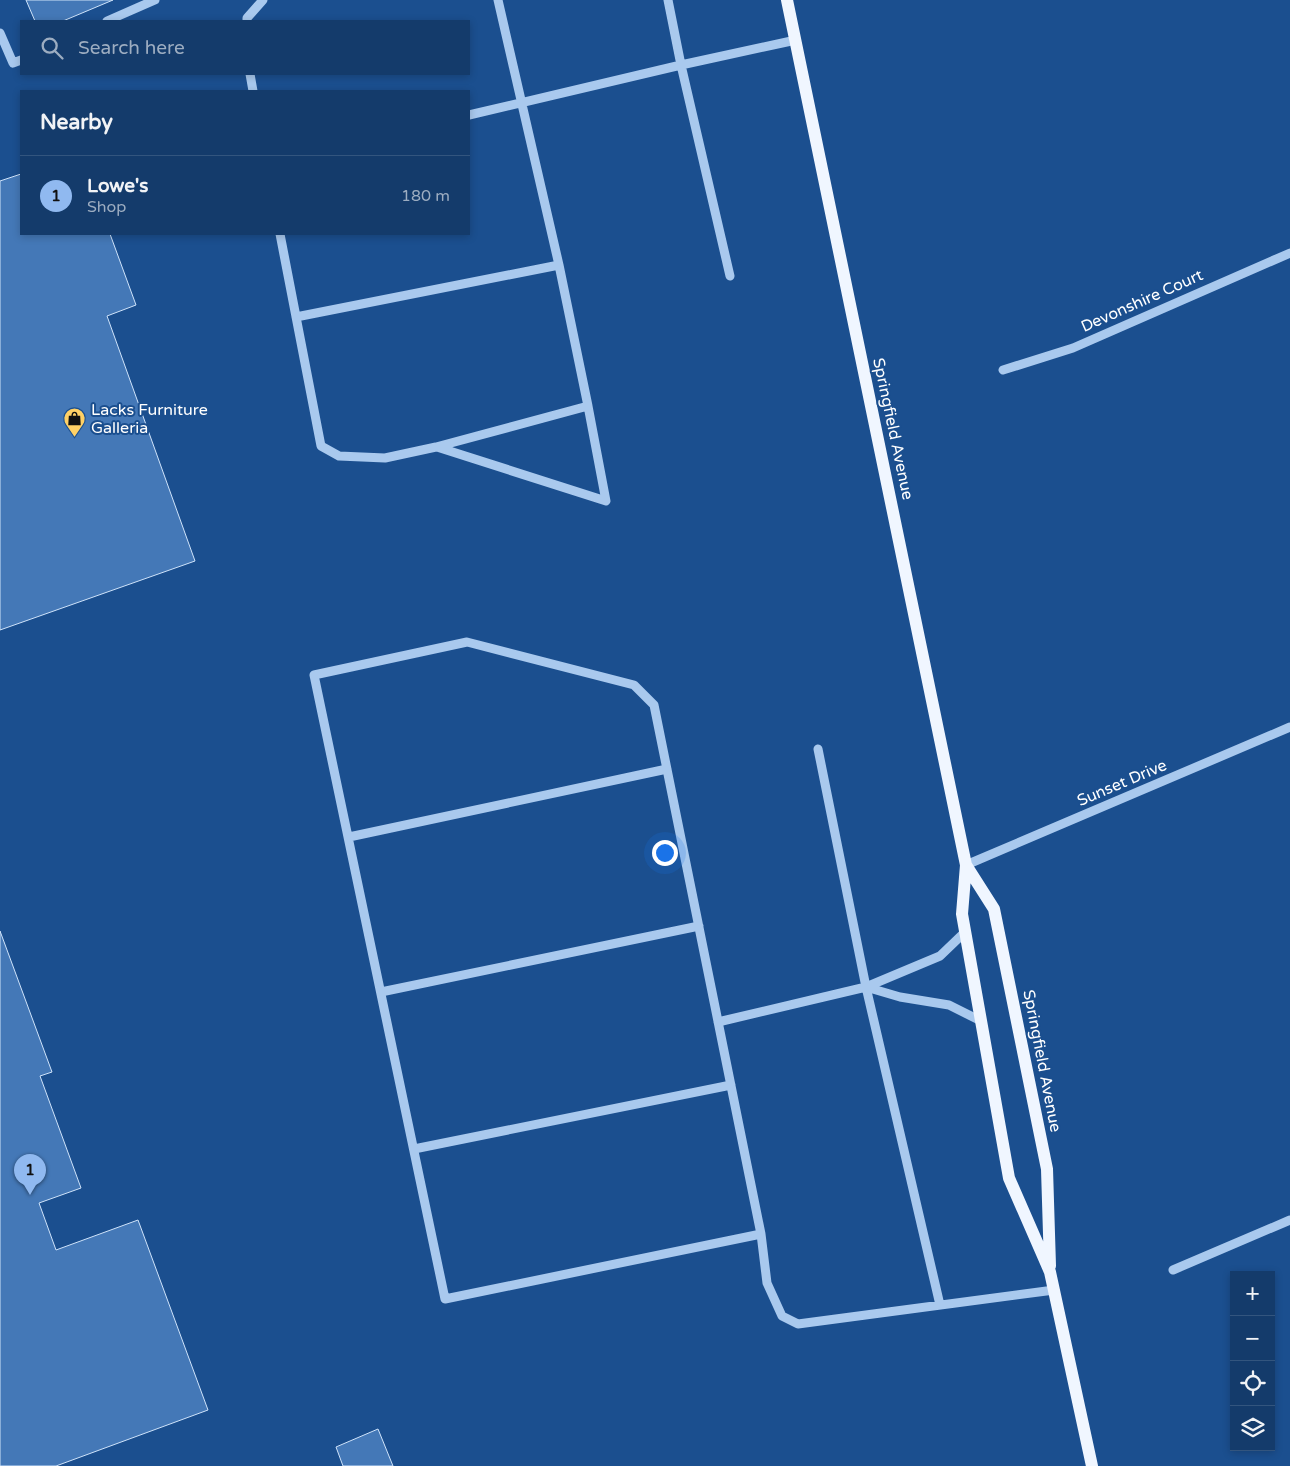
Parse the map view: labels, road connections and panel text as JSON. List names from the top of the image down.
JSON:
{
  "streets": {
    "main road": ["Springfield Avenue"],
    "street": ["Devonshire Court", "Sunset Drive"]
  },
  "crossings": [
    ["Springfield Avenue", "Sunset Drive"]
  ],
  "places": {
    "shop": ["Lacks Furniture Galleria"]
  },
  "page": {
    "search": "Search here",
    "heading": "Nearby",
    "list": [
      {
        "mark": "1",
        "name": "Lowe's",
        "note": "Shop",
        "value": "180 m"
      }
    ],
    "pins": "1",
    "map_buttons": ["+", "−"]
  }
}
